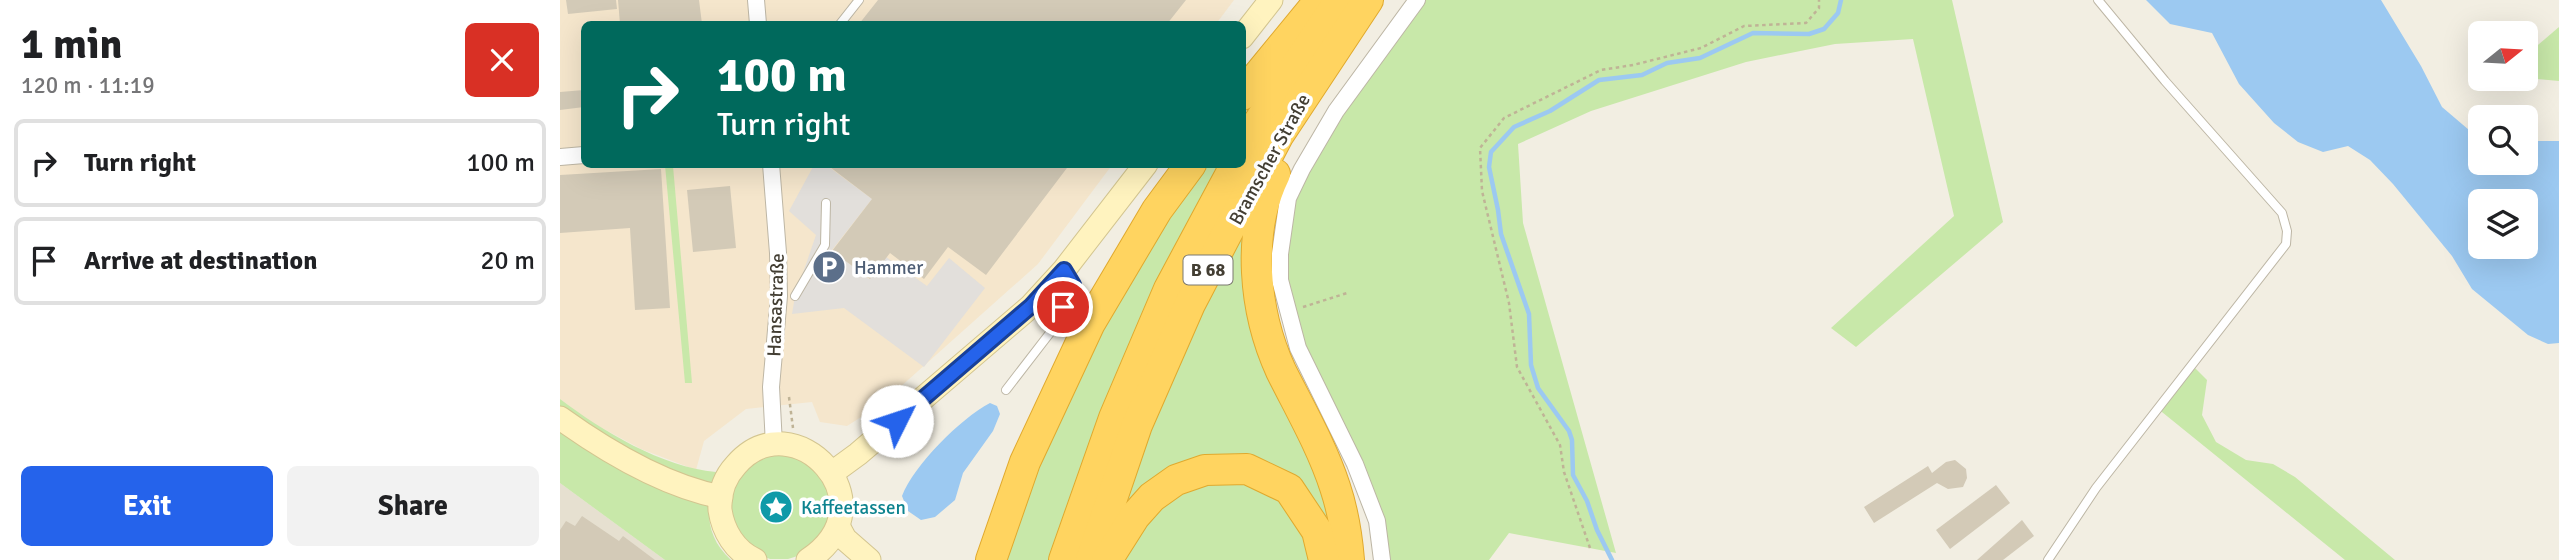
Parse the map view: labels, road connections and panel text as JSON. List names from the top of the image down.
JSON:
{
  "streets": {
    "highway": ["Bramscher Straße", "B 68"],
    "street": ["Hansastraße"]
  },
  "places": {
    "parking": ["Hammer"],
    "place": ["Kaffeetassen"]
  },
  "north": "right",
  "page": {
    "heading": ["1 min", "120 m · 11:19"],
    "turn": ["100 m", "Turn right"],
    "list": [
      {
        "name": "Turn right",
        "value": "100 m"
      },
      {
        "name": "Arrive at destination",
        "value": "20 m"
      }
    ],
    "buttons": ["Exit", "Share"]
  }
}
